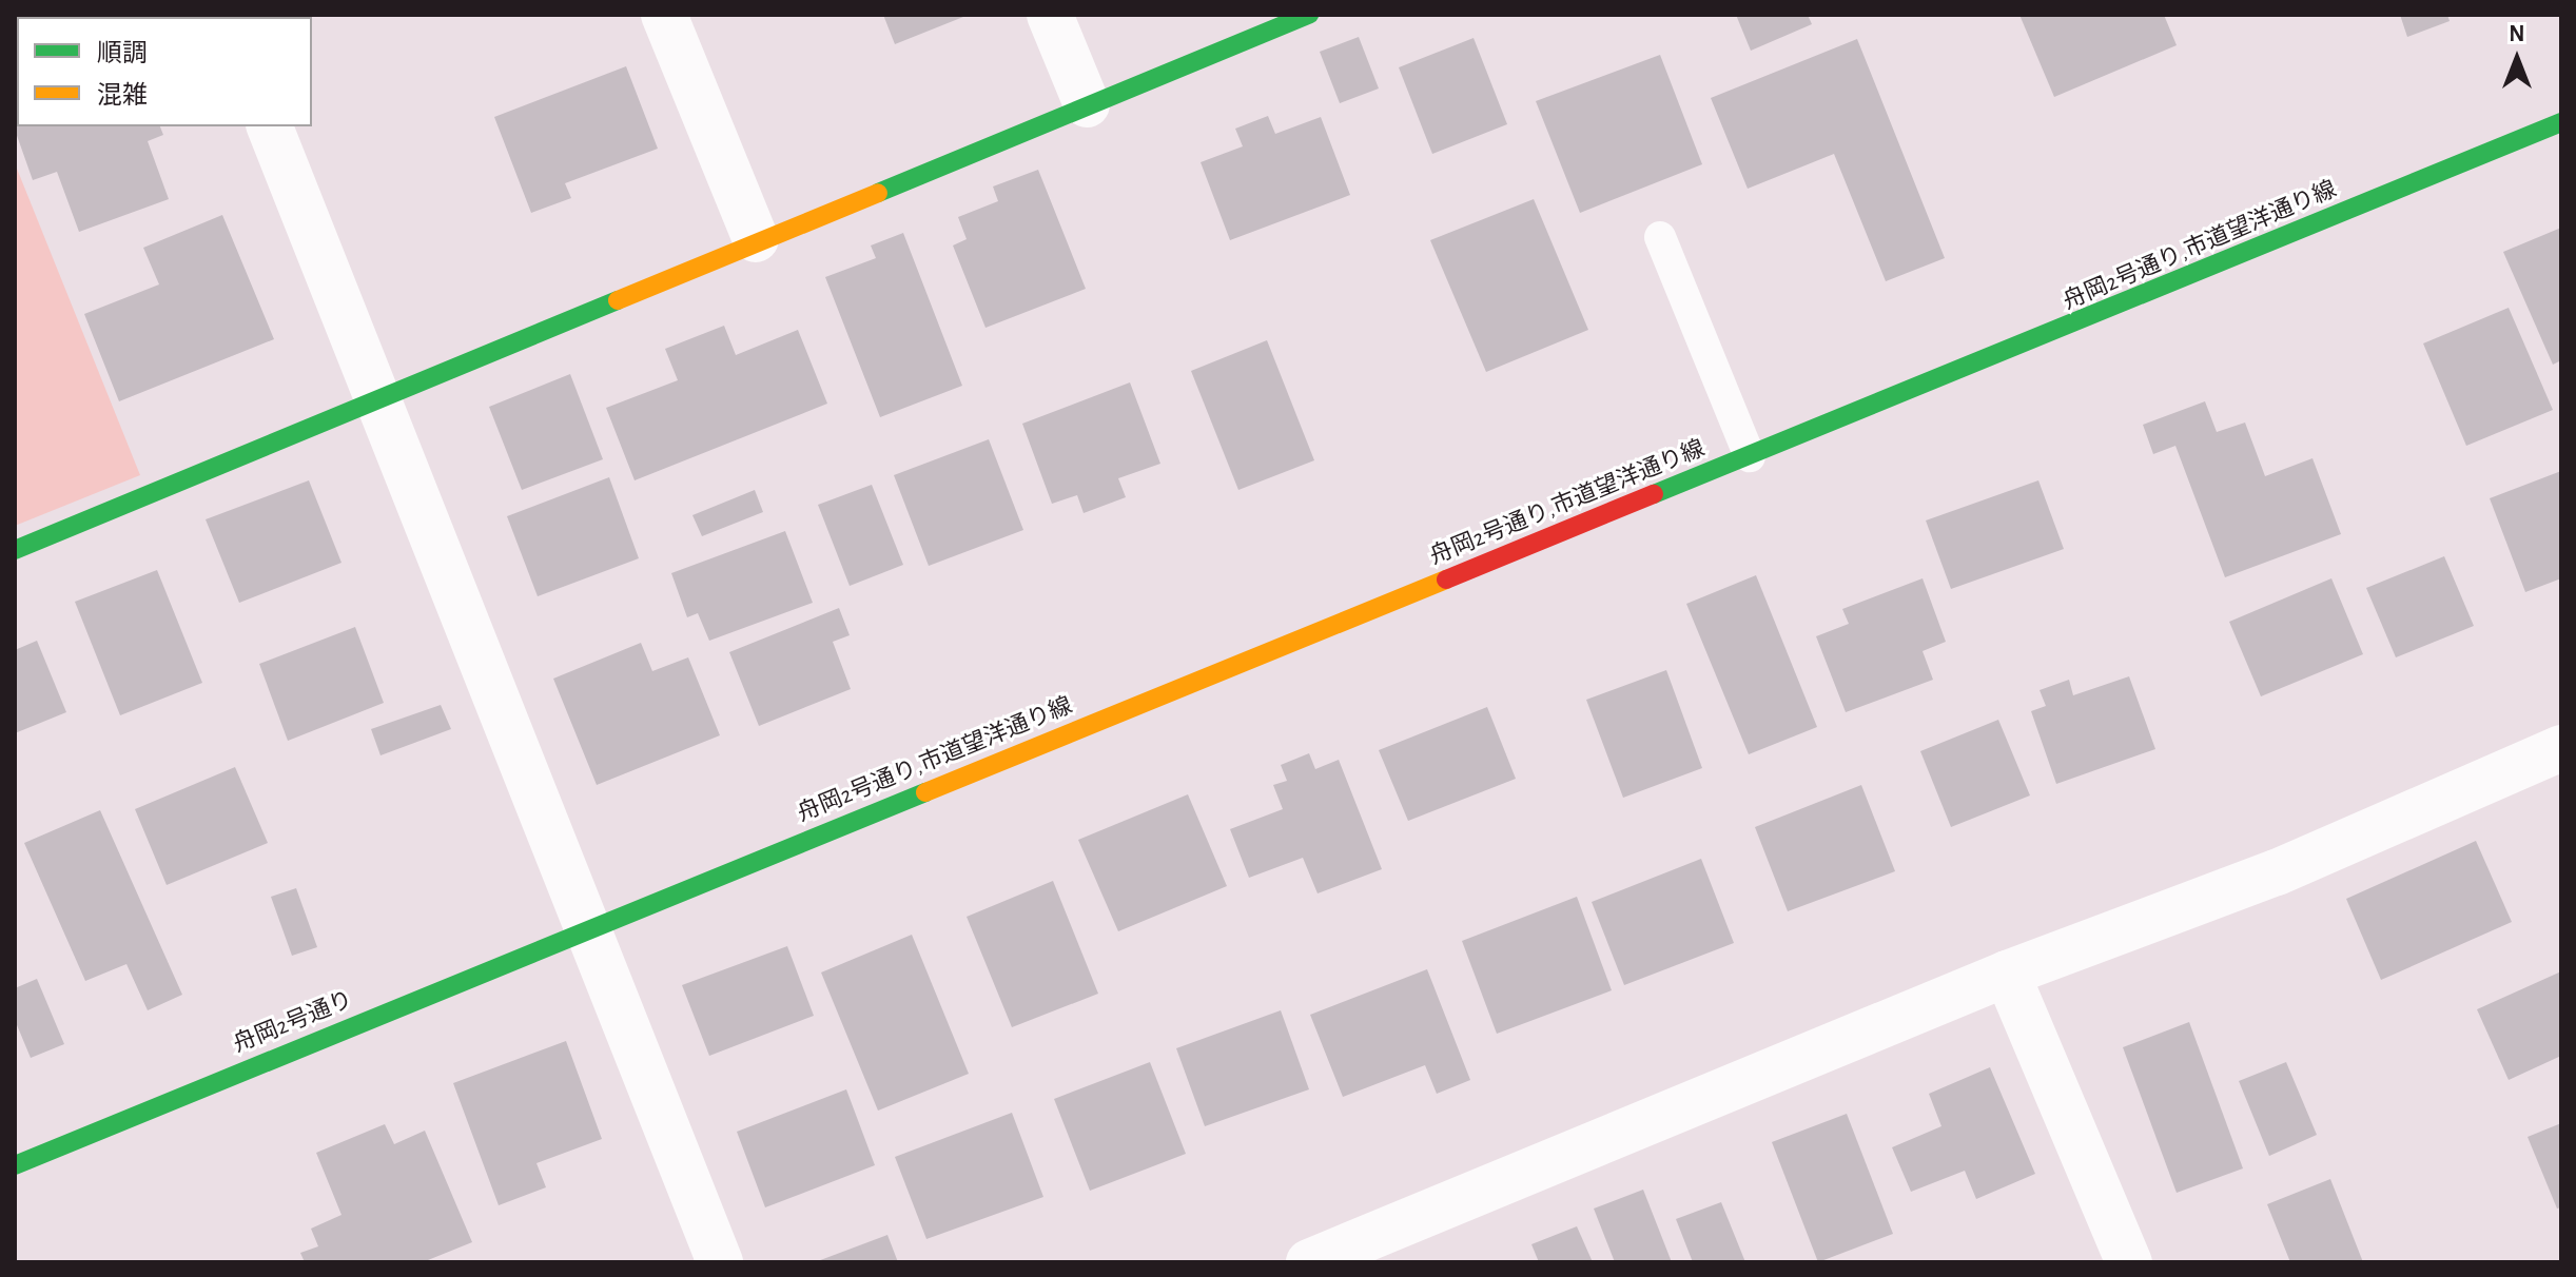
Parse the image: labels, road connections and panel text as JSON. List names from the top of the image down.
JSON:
{
  "streets": {
    "street": ["舟岡2号通り,市道望洋通り線", "舟岡2号通り"]
  },
  "crossings": [
    ["舟岡2号通り,市道望洋通り線", "舟岡2号通り"]
  ],
  "legend": ["順調", "混雑"],
  "north": "top"
}
